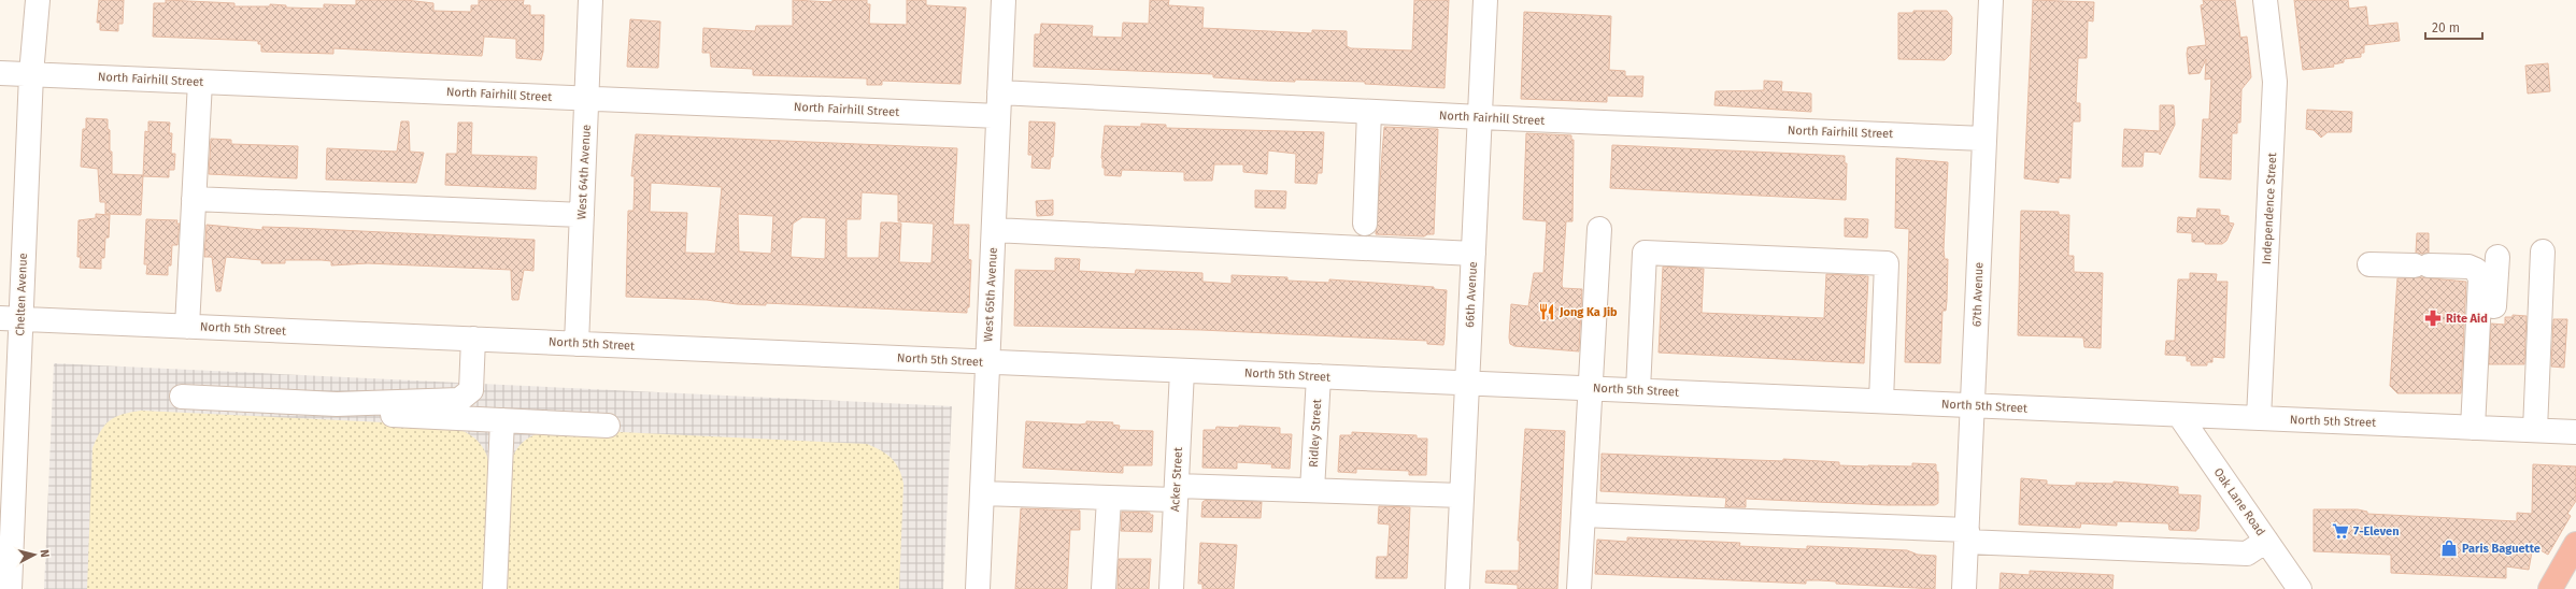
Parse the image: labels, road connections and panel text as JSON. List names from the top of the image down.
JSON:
{
  "streets": {
    "street": [
      "North Fairhill Street",
      "West 64th Avenue",
      "Independence Street",
      "Chelten Avenue",
      "West 65th Avenue",
      "66th Avenue",
      "67th Avenue",
      "North 5th Street",
      "Ridley Street",
      "Acker Street",
      "Oak Lane Road"
    ]
  },
  "crossings": [
    ["North Fairhill Street", "West 64th Avenue"],
    ["North Fairhill Street", "Chelten Avenue"],
    ["North Fairhill Street", "West 65th Avenue"],
    ["North Fairhill Street", "66th Avenue"],
    ["North Fairhill Street", "67th Avenue"],
    ["West 64th Avenue", "North 5th Street"],
    ["Independence Street", "North 5th Street"],
    ["Chelten Avenue", "North 5th Street"],
    ["West 65th Avenue", "North 5th Street"],
    ["66th Avenue", "North 5th Street"],
    ["67th Avenue", "North 5th Street"],
    ["North 5th Street", "Ridley Street"],
    ["North 5th Street", "Acker Street"],
    ["North 5th Street", "Oak Lane Road"]
  ],
  "places": {
    "restaurant": ["Jong Ka Jib"],
    "pharmacy": ["Rite Aid"],
    "supermarket": ["7-Eleven"],
    "shop": ["Paris Baguette"]
  },
  "scale_bar": "20 m",
  "north": "right"
}
